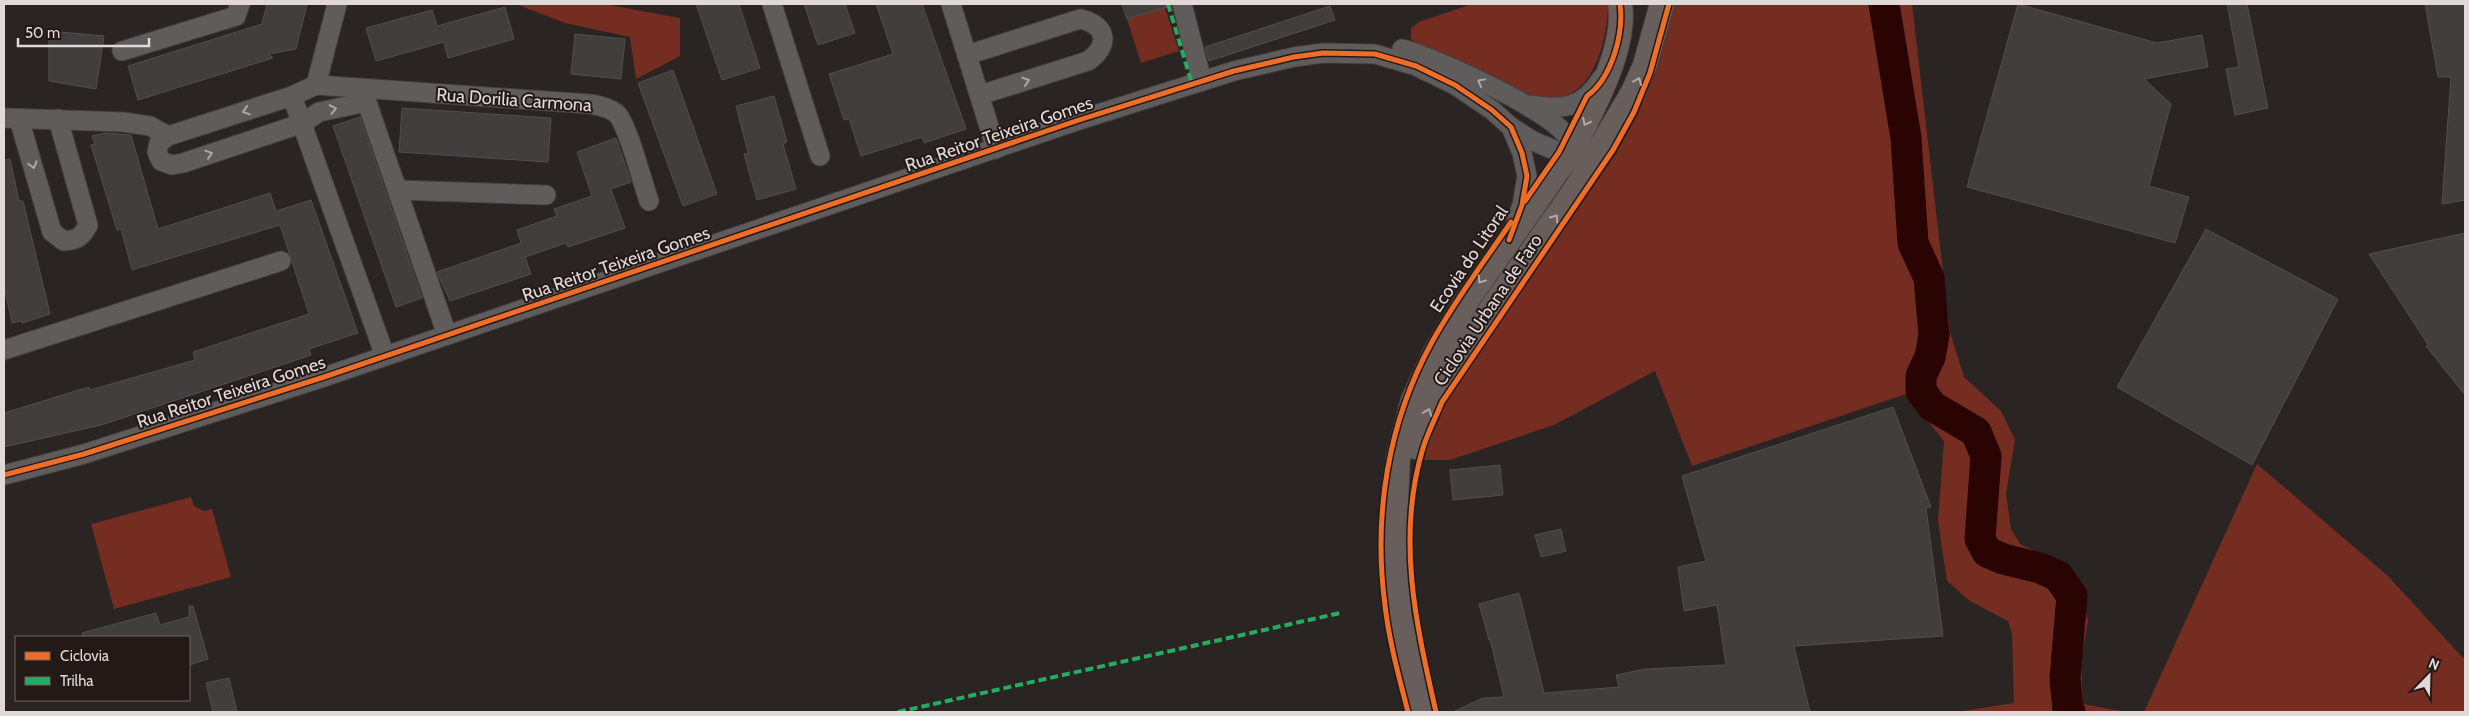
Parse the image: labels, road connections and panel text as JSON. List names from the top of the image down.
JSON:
{
  "streets": {
    "street": ["Rua Dorilia Carmona", "Rua Reitor Teixeira Gomes"],
    "cycle path": ["Ecovia do Litoral", "Ciclovia Urbana de Faro"]
  },
  "legend": ["Ciclovia", "Trilha"],
  "scale_bar": "50 m",
  "north": "top right"
}
